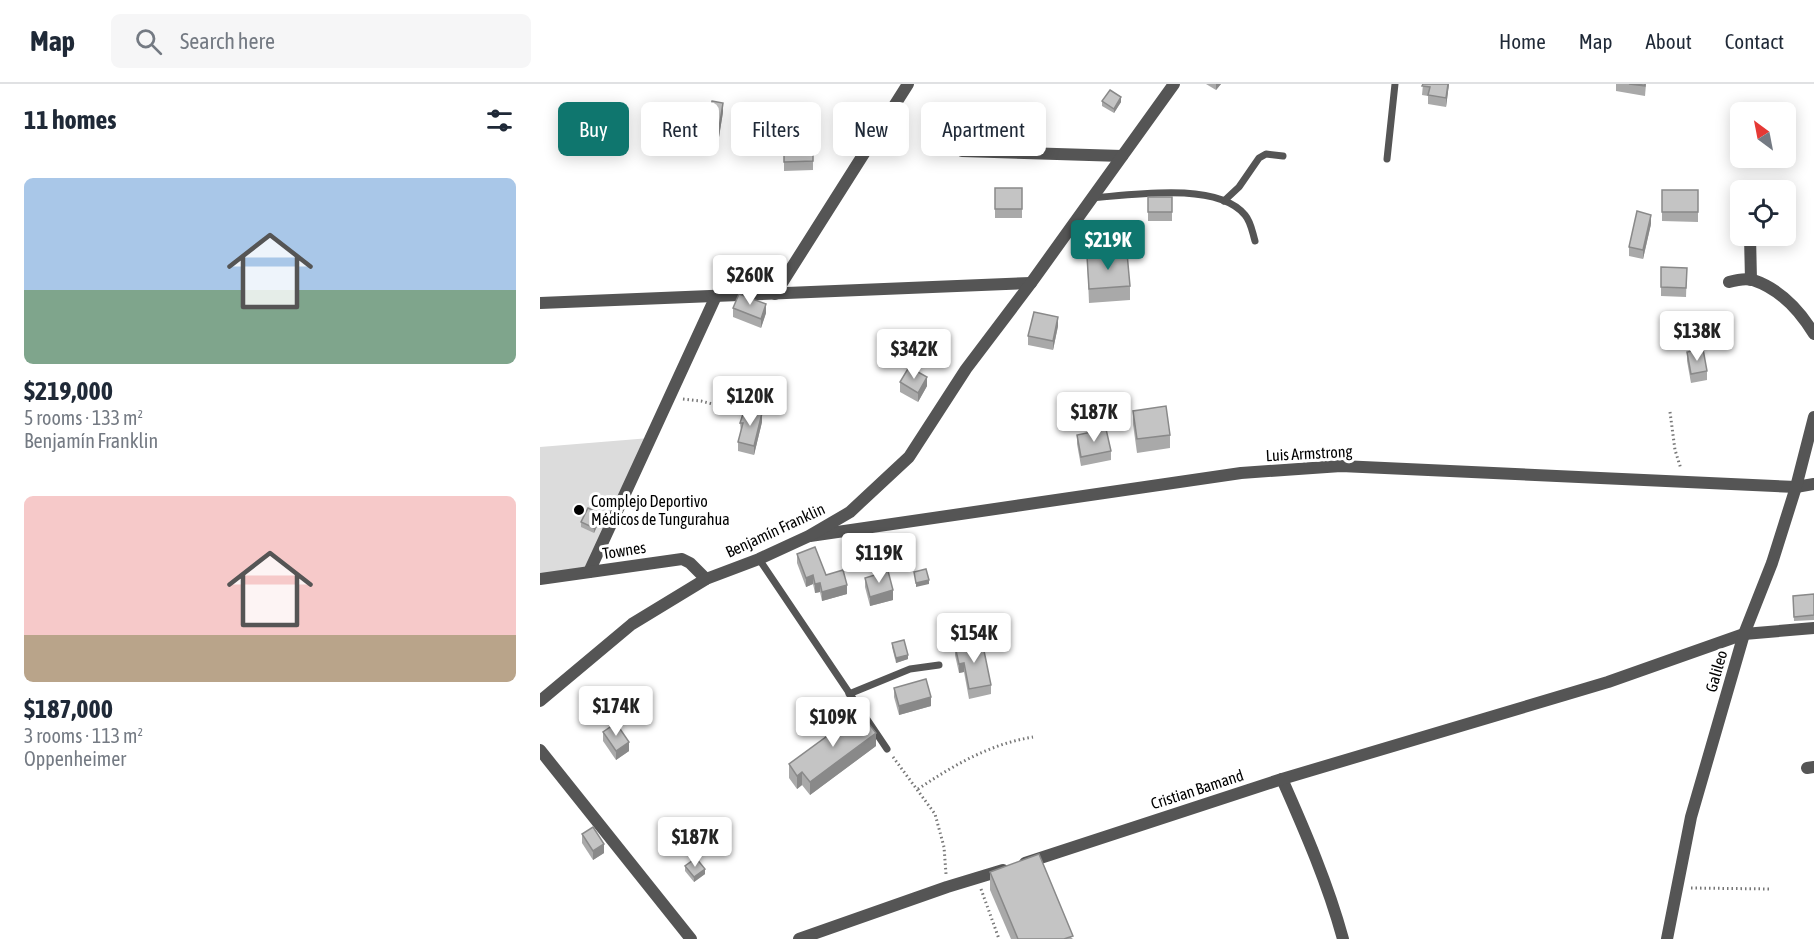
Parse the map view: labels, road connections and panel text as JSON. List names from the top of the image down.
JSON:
{
  "streets": {
    "street": [
      "Luis Armstrong",
      "Benjamín Franklin",
      "Townes",
      "Galileo",
      "Cristian Bamand"
    ]
  },
  "crossings": [
    ["Luis Armstrong", "Benjamín Franklin"],
    ["Luis Armstrong", "Galileo"],
    ["Benjamín Franklin", "Townes"],
    ["Galileo", "Cristian Bamand"]
  ],
  "places": ["Complejo Deportivo Médicos de Tungurahua"],
  "north": "top left",
  "page": {
    "header": "Map",
    "search": "Search here",
    "nav": [
      "Home",
      "Map",
      "About",
      "Contact"
    ],
    "heading": "11 homes",
    "chip": [
      "Buy",
      "Rent",
      "Filters",
      "New",
      "Apartment"
    ],
    "list": [
      {
        "name": "$219,000",
        "note": "5 rooms · 133 m² · Benjamín Franklin"
      },
      {
        "name": "$187,000",
        "note": "3 rooms · 113 m² · Oppenheimer"
      }
    ],
    "price": [
      "$219K",
      "$260K",
      "$138K",
      "$342K",
      "$120K",
      "$187K",
      "$119K",
      "$154K",
      "$174K",
      "$109K",
      "$187K"
    ]
  }
}
